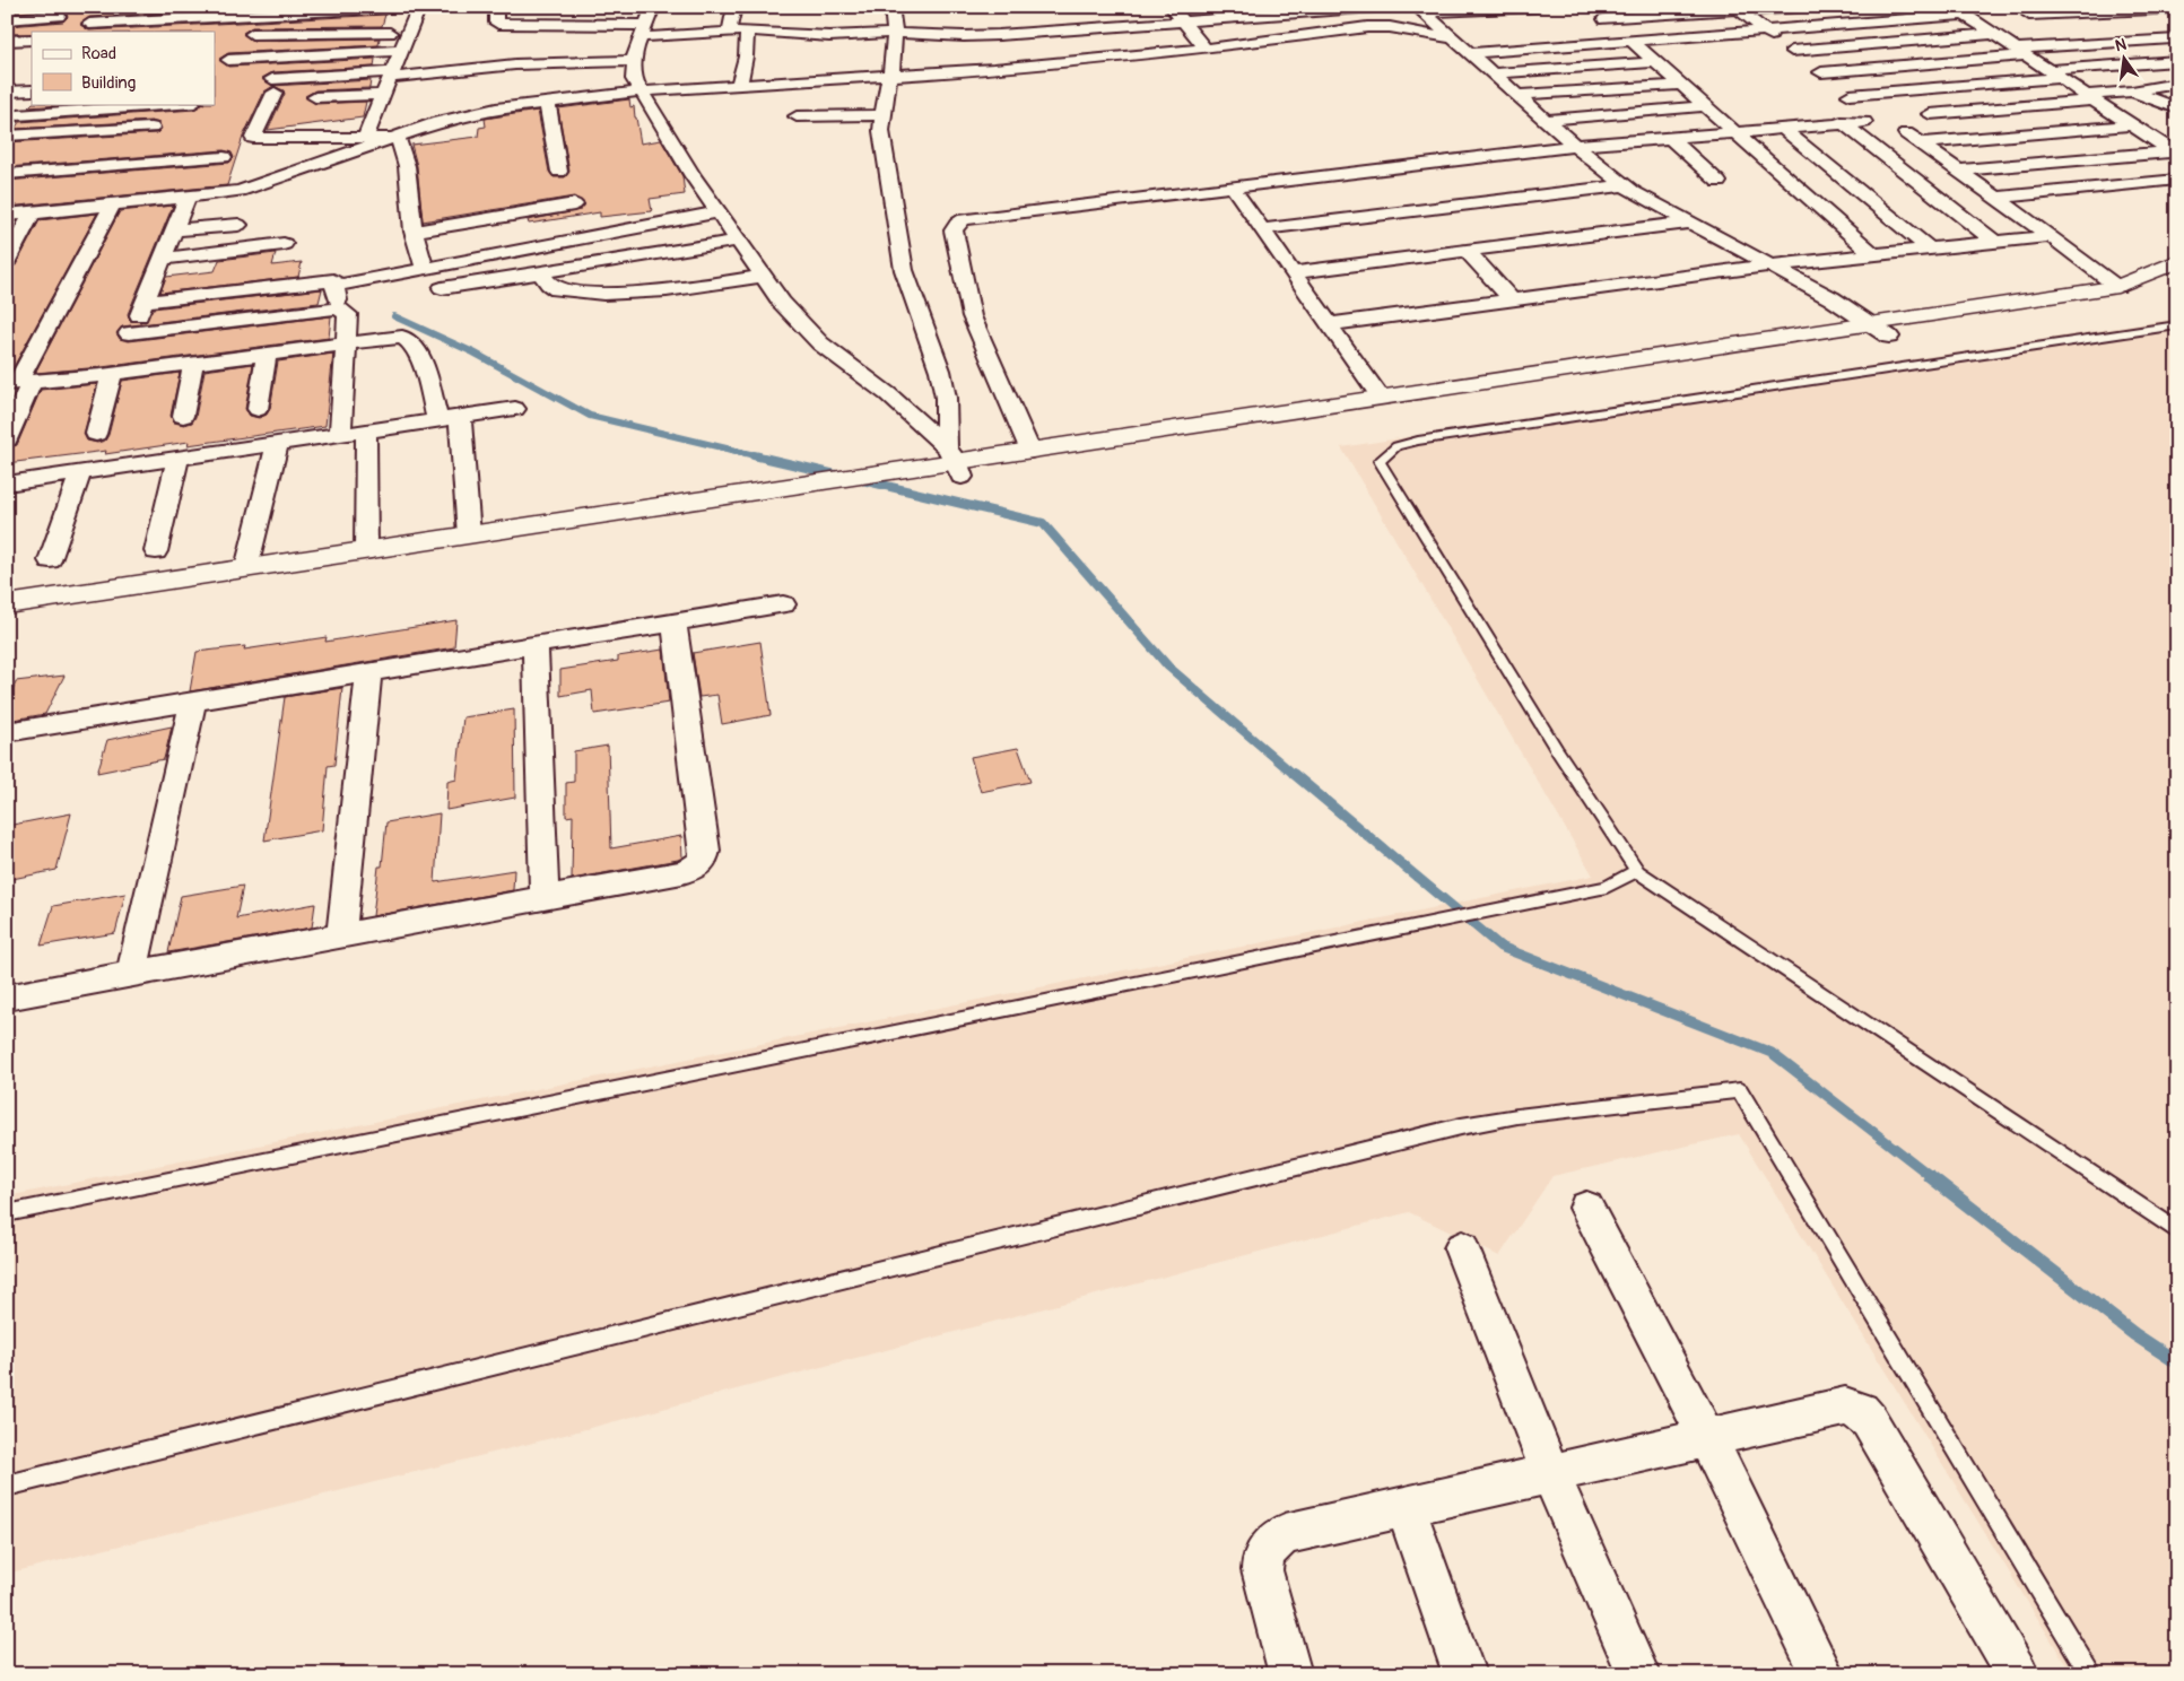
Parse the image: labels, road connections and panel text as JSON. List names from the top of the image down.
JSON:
{
  "legend": ["Road", "Building"],
  "north": "top"
}
